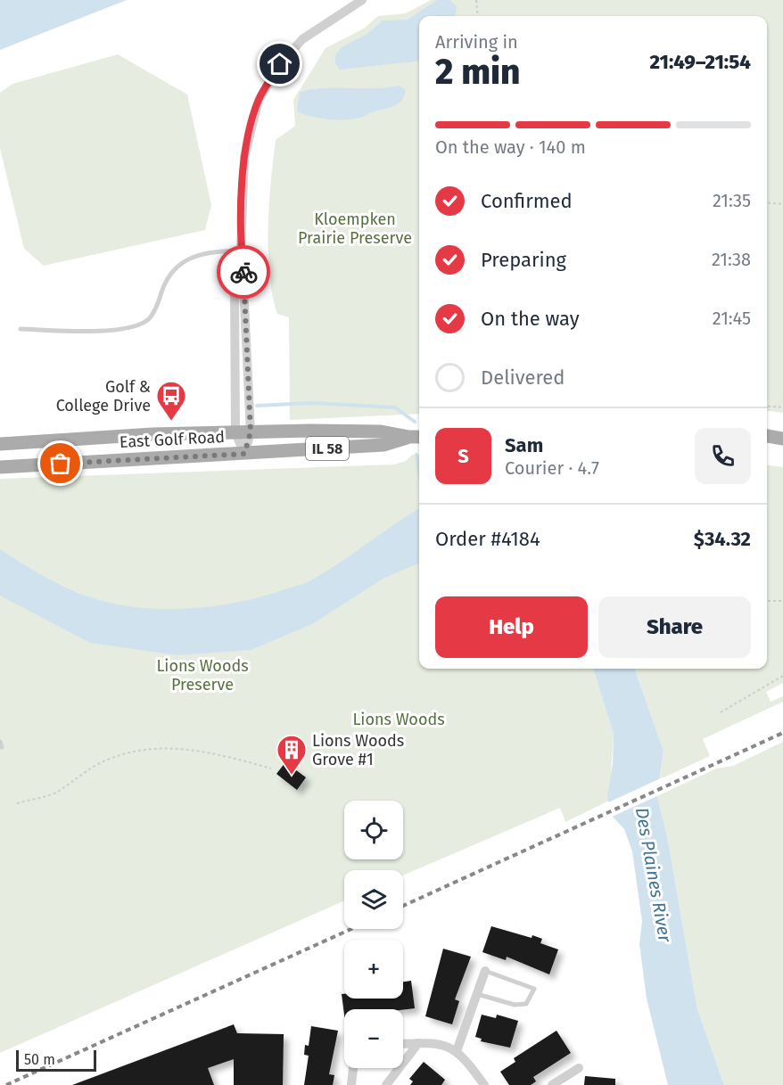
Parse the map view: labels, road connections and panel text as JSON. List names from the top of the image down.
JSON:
{
  "streets": {
    "main road": ["East Golf Road", "IL 58"]
  },
  "water": ["Des Plaines River"],
  "parks": ["Kloempken Prairie Preserve", "Lions Woods Preserve", "Lions Woods"],
  "places": {
    "bus stop": ["Golf & College Drive"],
    "building": ["Lions Woods Grove #1"]
  },
  "scale_bar": "50 m",
  "page": {
    "heading": ["2 min", "Arriving in", "21:49–21:54"],
    "panel": [
      "Sam",
      "Courier · 4.7",
      "Order #4184",
      "$34.32"
    ],
    "bar": "On the way · 140 m",
    "list": [
      ["Confirmed", "21:35"],
      ["Preparing", "21:38"],
      ["On the way", "21:45"],
      "Delivered"
    ],
    "round": "S",
    "buttons": ["Help", "Share"],
    "map_buttons": ["+", "−"],
    "scale": "50 m"
  }
}
